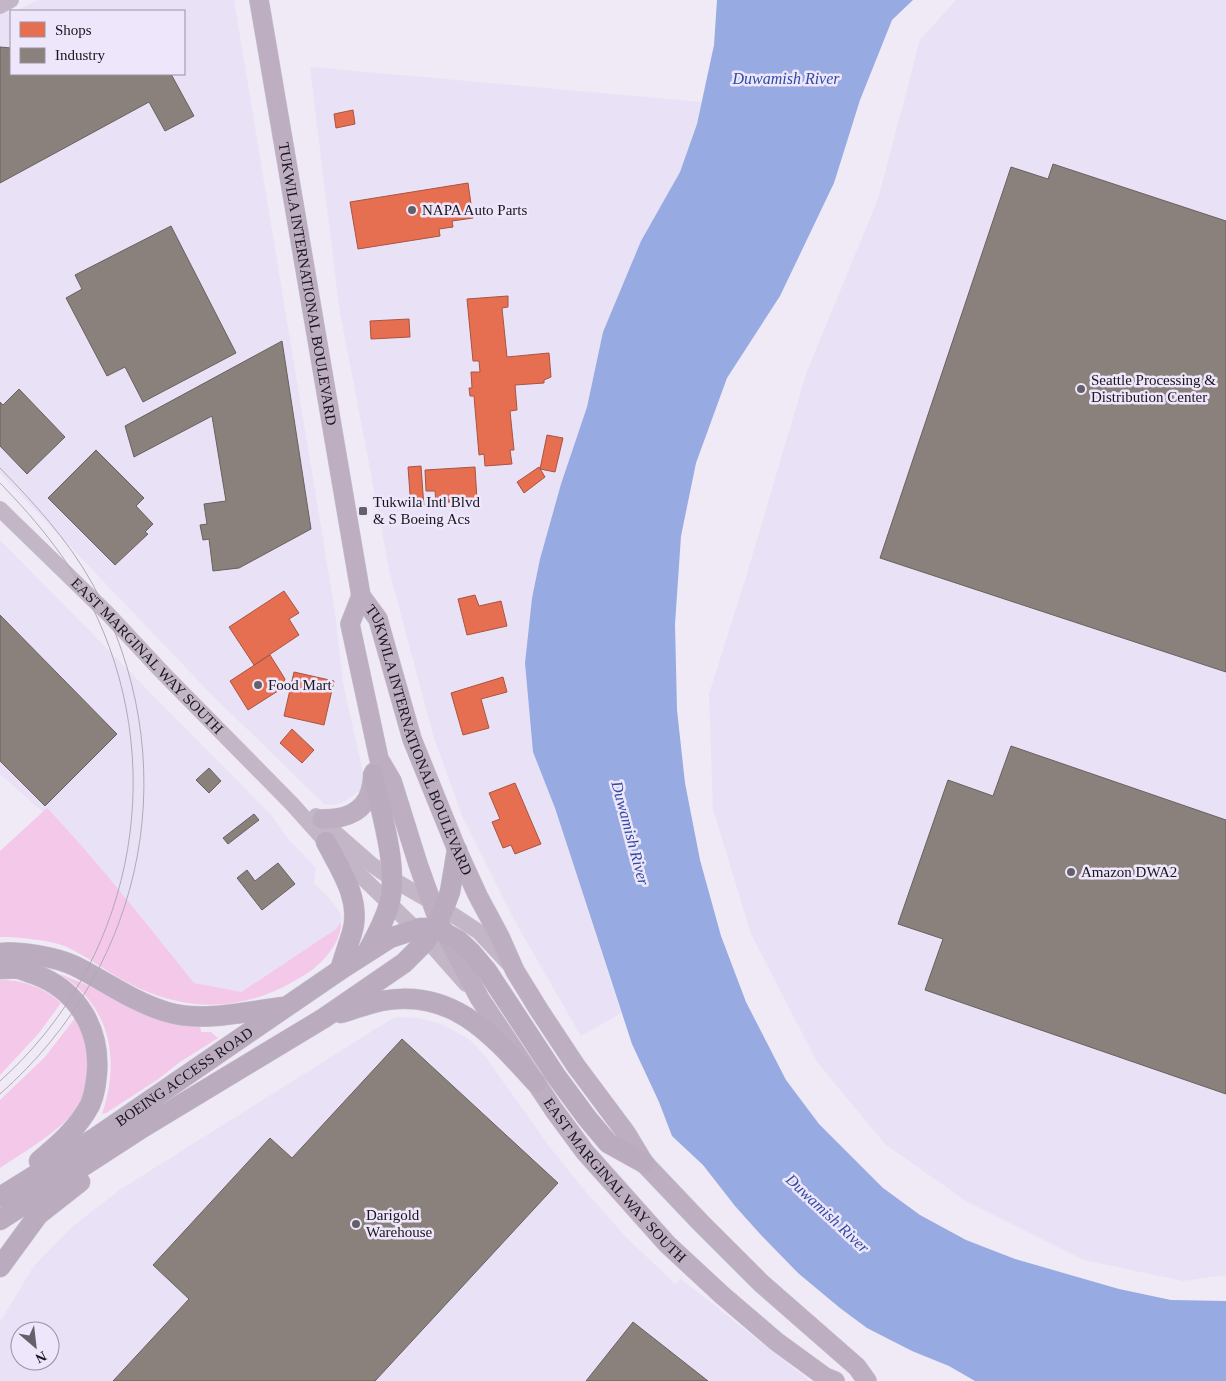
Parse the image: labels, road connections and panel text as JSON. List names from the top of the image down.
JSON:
{
  "streets": {
    "highway": ["BOEING ACCESS ROAD"],
    "main road": ["TUKWILA INTERNATIONAL BOULEVARD", "EAST MARGINAL WAY SOUTH"]
  },
  "crossings": [
    ["TUKWILA INTERNATIONAL BOULEVARD", "EAST MARGINAL WAY SOUTH"],
    ["TUKWILA INTERNATIONAL BOULEVARD", "BOEING ACCESS ROAD"],
    ["EAST MARGINAL WAY SOUTH", "BOEING ACCESS ROAD"]
  ],
  "water": ["Duwamish River"],
  "places": {
    "other": [
      "NAPA Auto Parts",
      "Seattle Processing & Distribution Center",
      "Food Mart",
      "Amazon DWA2",
      "Darigold Warehouse"
    ],
    "transit": ["Tukwila Intl Blvd & S Boeing Acs"]
  },
  "legend": ["Shops", "Industry"],
  "north": "bottom right"
}
